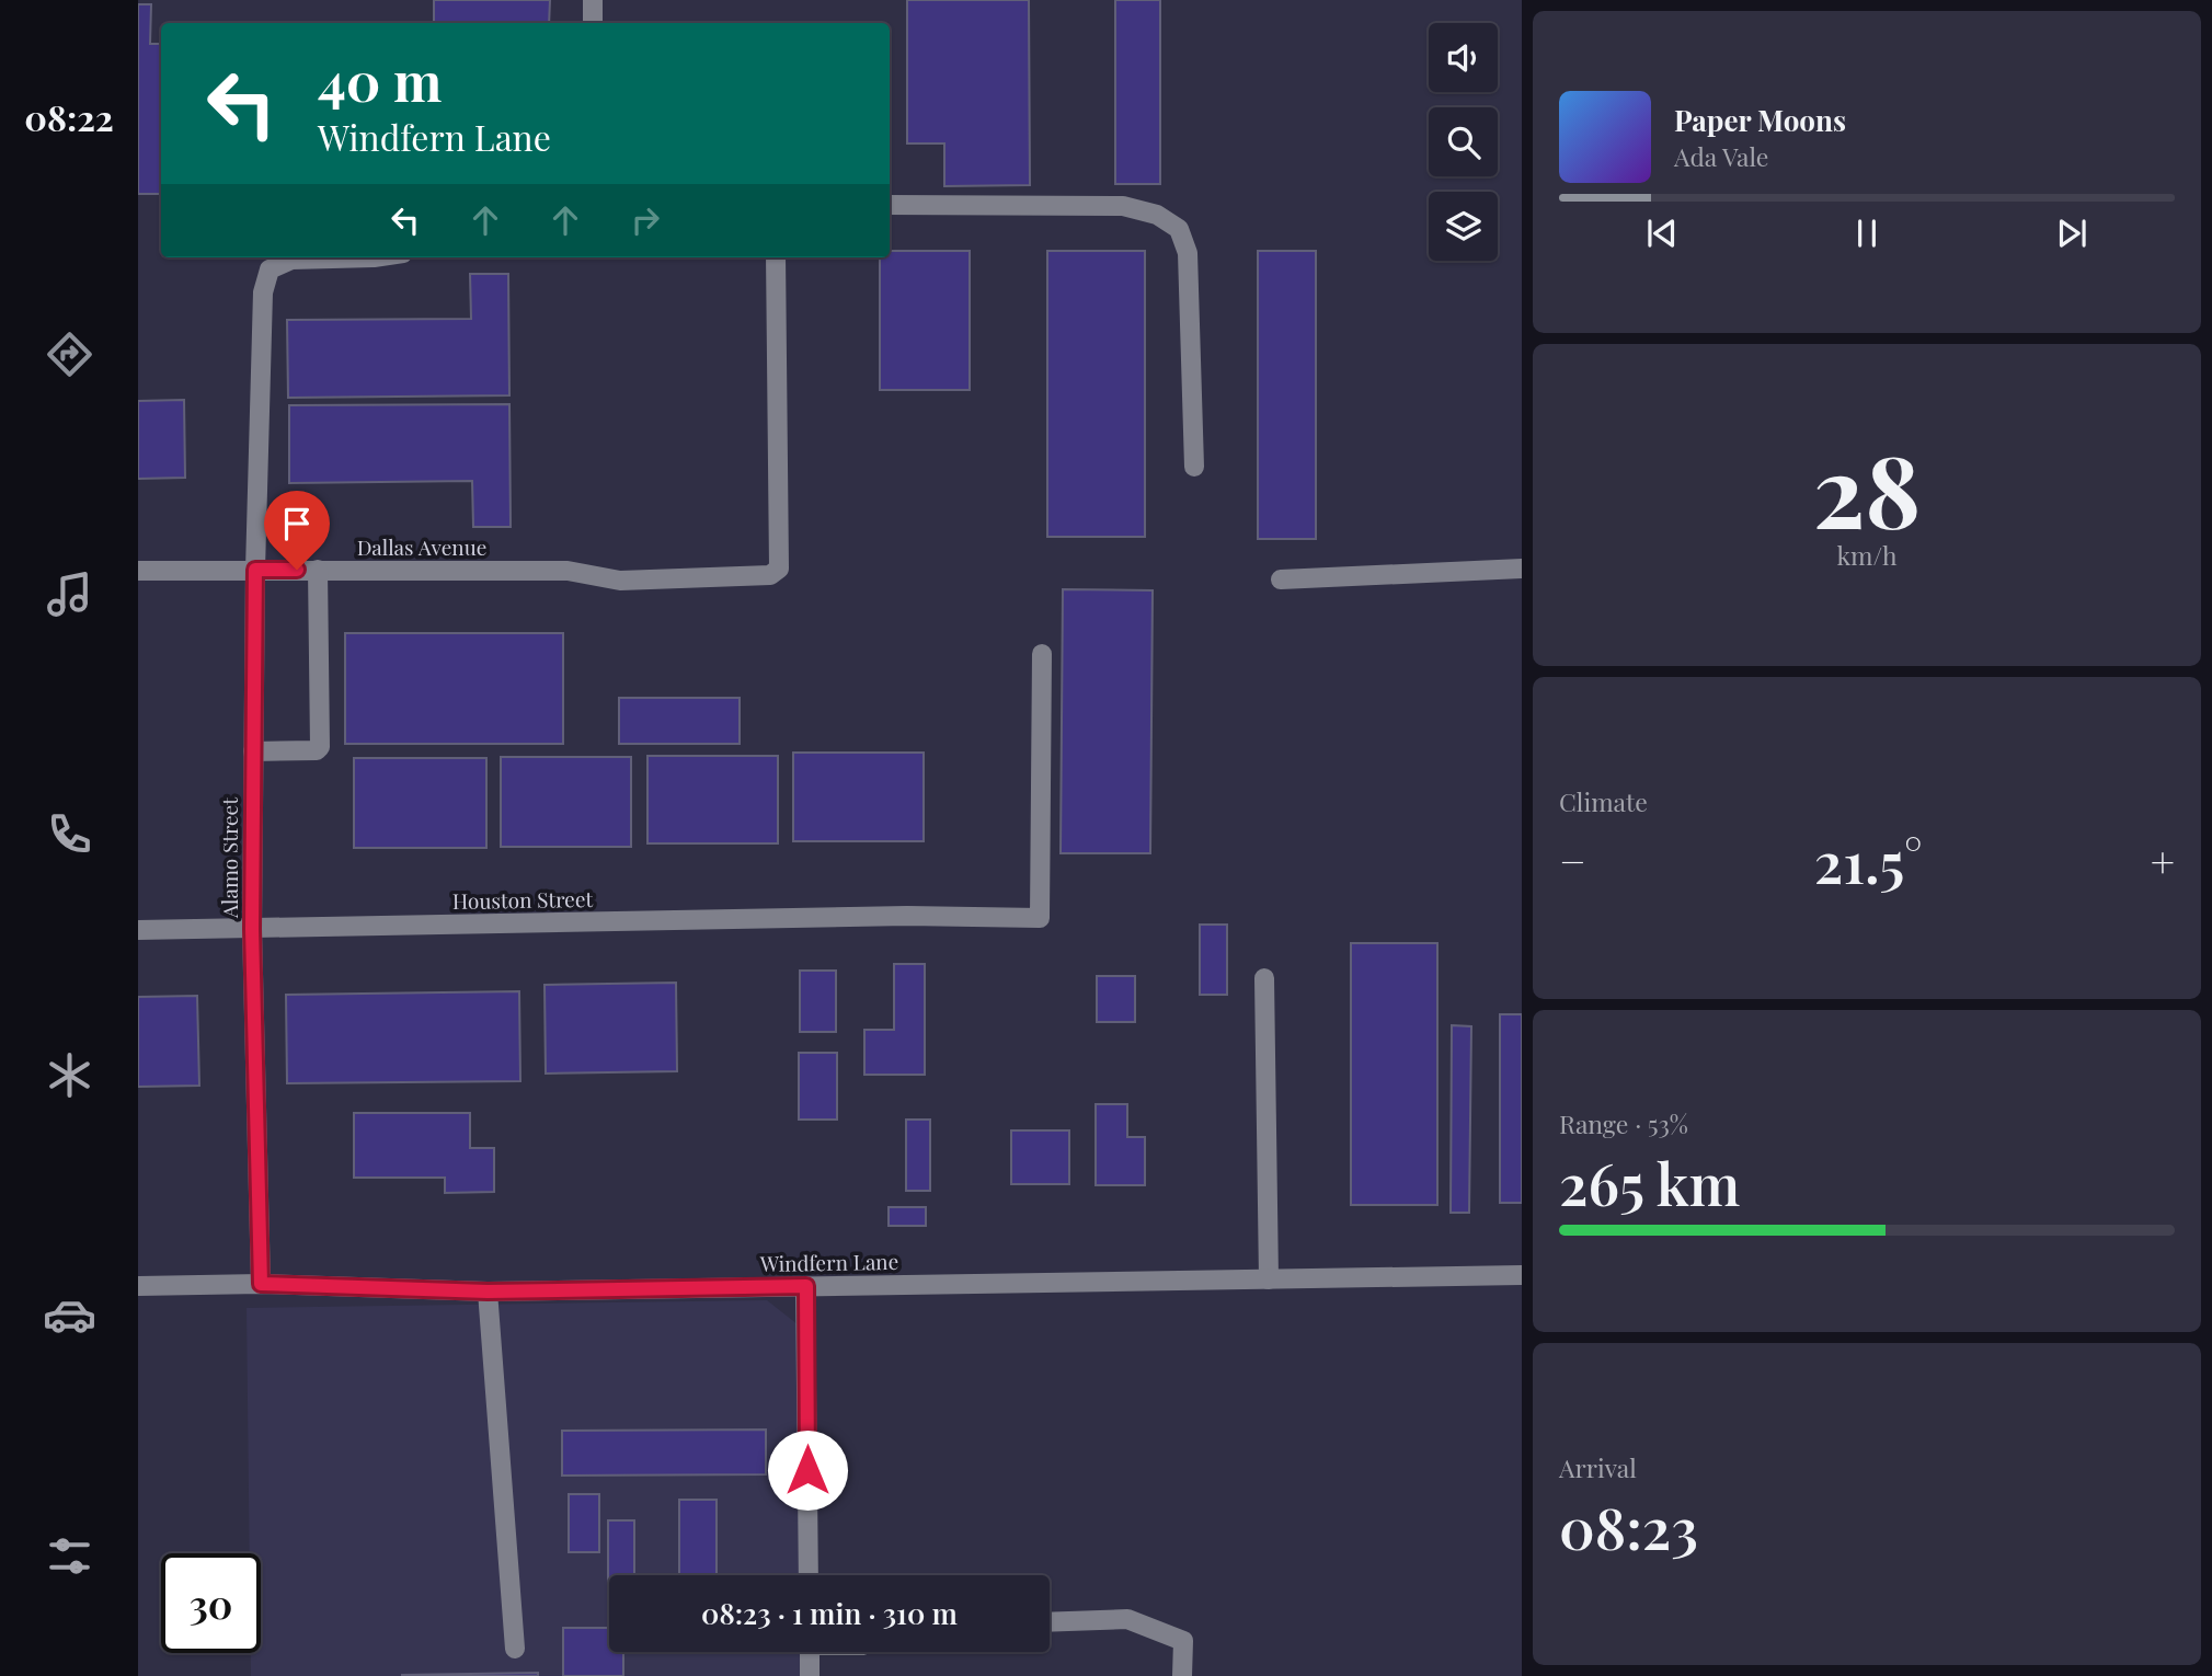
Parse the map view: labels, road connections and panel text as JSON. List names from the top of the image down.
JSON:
{
  "streets": {
    "street": [
      "Dallas Avenue",
      "Alamo Street",
      "Houston Street",
      "Windfern Lane"
    ]
  },
  "crossings": [
    ["Dallas Avenue", "Alamo Street"],
    ["Alamo Street", "Houston Street"],
    ["Alamo Street", "Windfern Lane"]
  ],
  "page": {
    "tabs": "08:22",
    "turn": ["40 m", "Windfern Lane"],
    "song": ["Paper Moons", "Ada Vale"],
    "tile": [
      ["28", "km/h"],
      "Climate",
      ["Range · 53%", "265 km"],
      ["Arrival", "08:23"]
    ],
    "heat": ["−", "21.5°", "+"],
    "limit": "30",
    "trip": "08:23 · 1 min · 310 m"
  }
}
